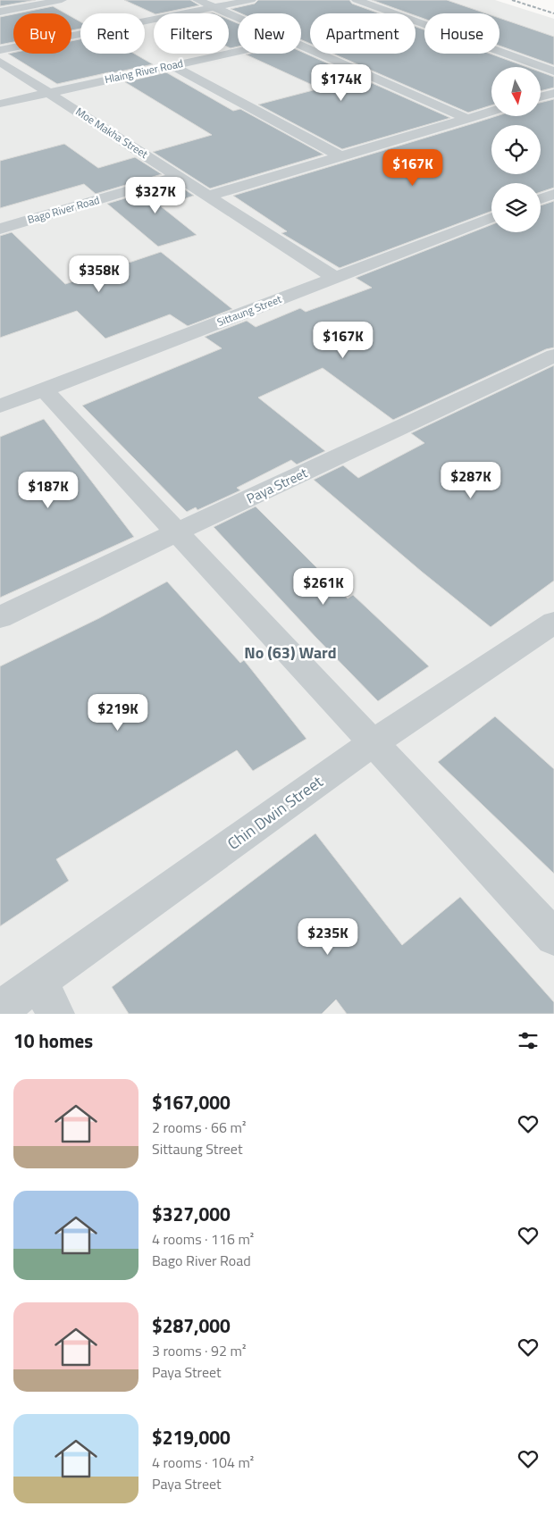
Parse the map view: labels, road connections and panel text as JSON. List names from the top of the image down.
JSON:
{
  "streets": {
    "street": [
      "Hlaing River Road",
      "Moe Makha Street",
      "Bago River Road",
      "Sittaung Street",
      "Paya Street",
      "Chin Dwin Street"
    ]
  },
  "crossings": [
    ["Hlaing River Road", "Moe Makha Street"],
    ["Moe Makha Street", "Bago River Road"],
    ["Moe Makha Street", "Sittaung Street"]
  ],
  "districts": ["No (63) Ward"],
  "north": "bottom",
  "page": {
    "chip": [
      "Buy",
      "Rent",
      "Filters",
      "New",
      "Apartment",
      "House"
    ],
    "price": [
      "$174K",
      "$167K",
      "$327K",
      "$358K",
      "$167K",
      "$287K",
      "$187K",
      "$261K",
      "$219K",
      "$235K"
    ],
    "heading": "10 homes",
    "list": [
      {
        "name": "$167,000",
        "note": "2 rooms · 66 m² · Sittaung Street"
      },
      {
        "name": "$327,000",
        "note": "4 rooms · 116 m² · Bago River Road"
      },
      {
        "name": "$287,000",
        "note": "3 rooms · 92 m² · Paya Street"
      },
      {
        "name": "$219,000",
        "note": "4 rooms · 104 m² · Paya Street"
      }
    ]
  }
}
